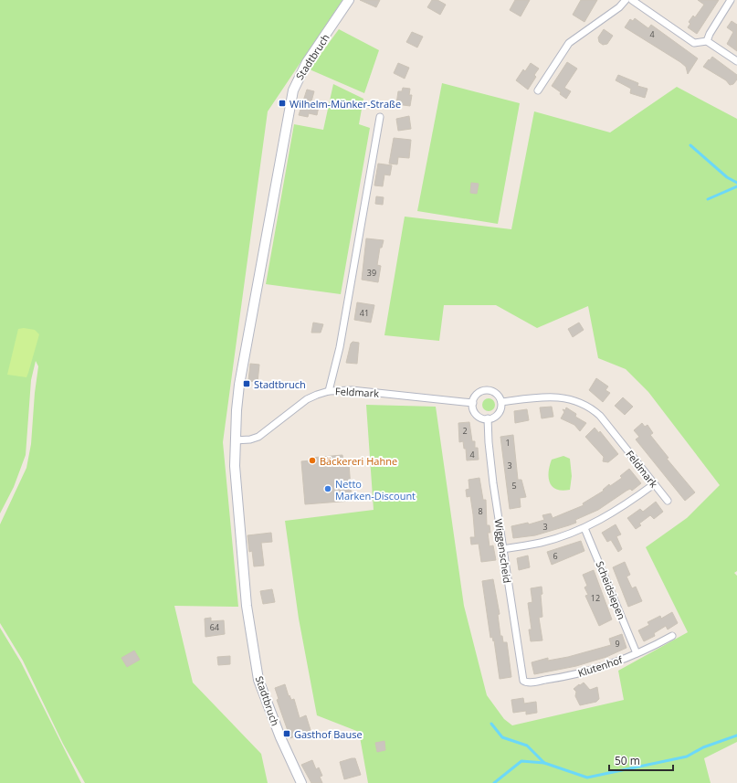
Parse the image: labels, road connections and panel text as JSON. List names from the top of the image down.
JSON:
{
  "streets": {
    "street": [
      "Stadtbruch",
      "Feldmark",
      "Wiggenscheid",
      "Scheidsiepen",
      "Klutenhof"
    ]
  },
  "crossings": [
    ["Stadtbruch", "Feldmark"],
    ["Feldmark", "Wiggenscheid"],
    ["Wiggenscheid", "Klutenhof"],
    ["Scheidsiepen", "Klutenhof"]
  ],
  "places": {
    "transit": ["Wilhelm-Münker-Straße", "Stadtbruch", "Gasthof Bause"],
    "other": ["Bäckereri Hahne", "Netto Marken-Discount"]
  },
  "house_numbers": [
    "4",
    "39",
    "41",
    "2",
    "1",
    "4",
    "3",
    "5",
    "8",
    "3",
    "6",
    "12",
    "64",
    "9"
  ],
  "scale_bar": "50 m"
}
